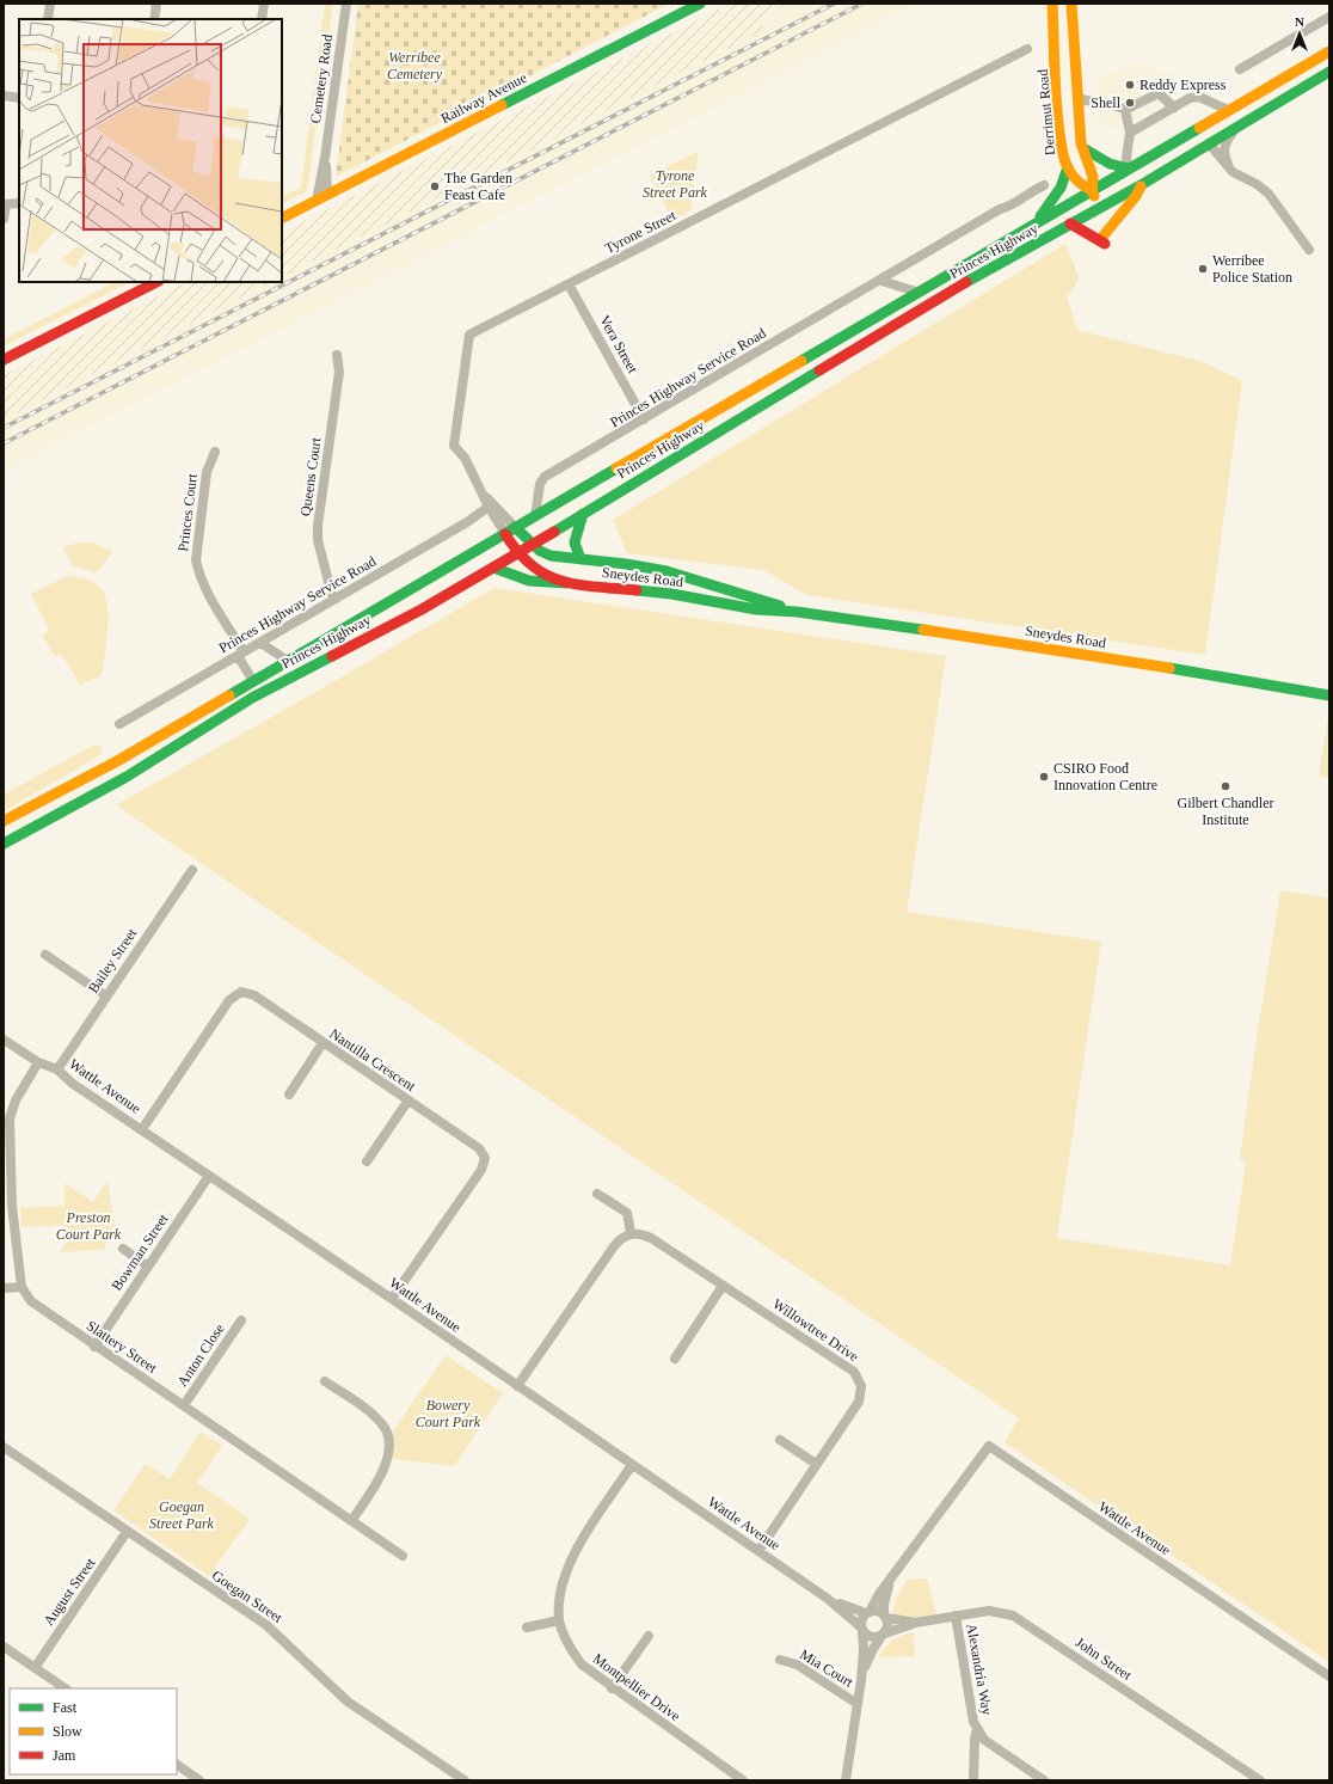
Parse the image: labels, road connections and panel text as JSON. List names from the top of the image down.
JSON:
{
  "streets": {
    "main road": [
      "Railway Avenue",
      "Derrimut Road",
      "Princes Highway",
      "Sneydes Road"
    ],
    "street": [
      "Cemetery Road",
      "Tyrone Street",
      "Vera Street",
      "Princes Highway Service Road",
      "Queens Court",
      "Princes Court",
      "Bailey Street",
      "Nantilla Crescent",
      "Wattle Avenue",
      "Bowman Street",
      "Willowtree Drive",
      "Slattery Street",
      "Anton Close",
      "August Street",
      "Goegan Street",
      "John Street",
      "Mia Court",
      "Alexandria Way",
      "Montpellier Drive"
    ]
  },
  "crossings": [
    ["Cemetery Road", "Railway Avenue"],
    ["Derrimut Road", "Princes Highway"],
    ["Tyrone Street", "Princes Highway"],
    ["Tyrone Street", "Vera Street"],
    ["Tyrone Street", "Princes Highway Service Road"],
    ["Tyrone Street", "Sneydes Road"],
    ["Princes Highway", "Princes Highway Service Road"],
    ["Princes Highway", "Sneydes Road"],
    ["Vera Street", "Princes Highway Service Road"],
    ["Princes Highway Service Road", "Queens Court"],
    ["Princes Highway Service Road", "Princes Court"],
    ["Bailey Street", "Wattle Avenue"],
    ["Nantilla Crescent", "Wattle Avenue"],
    ["Wattle Avenue", "Bowman Street"],
    ["Wattle Avenue", "Willowtree Drive"],
    ["Wattle Avenue", "John Street"],
    ["Wattle Avenue", "Montpellier Drive"],
    ["Bowman Street", "Slattery Street"],
    ["Slattery Street", "Anton Close"],
    ["August Street", "Goegan Street"],
    ["John Street", "Alexandria Way"]
  ],
  "parks": [
    "Werribee Cemetery",
    "Tyrone Street Park",
    "Preston Court Park",
    "Bowery Court Park",
    "Goegan Street Park"
  ],
  "places": [
    "Reddy Express",
    "Shell",
    "The Garden Feast Cafe",
    "Werribee Police Station",
    "CSIRO Foođ Innovation Centre",
    "Gilbert Chandler Institute"
  ],
  "legend": ["Fast", "Slow", "Jam"],
  "north": "top"
}
